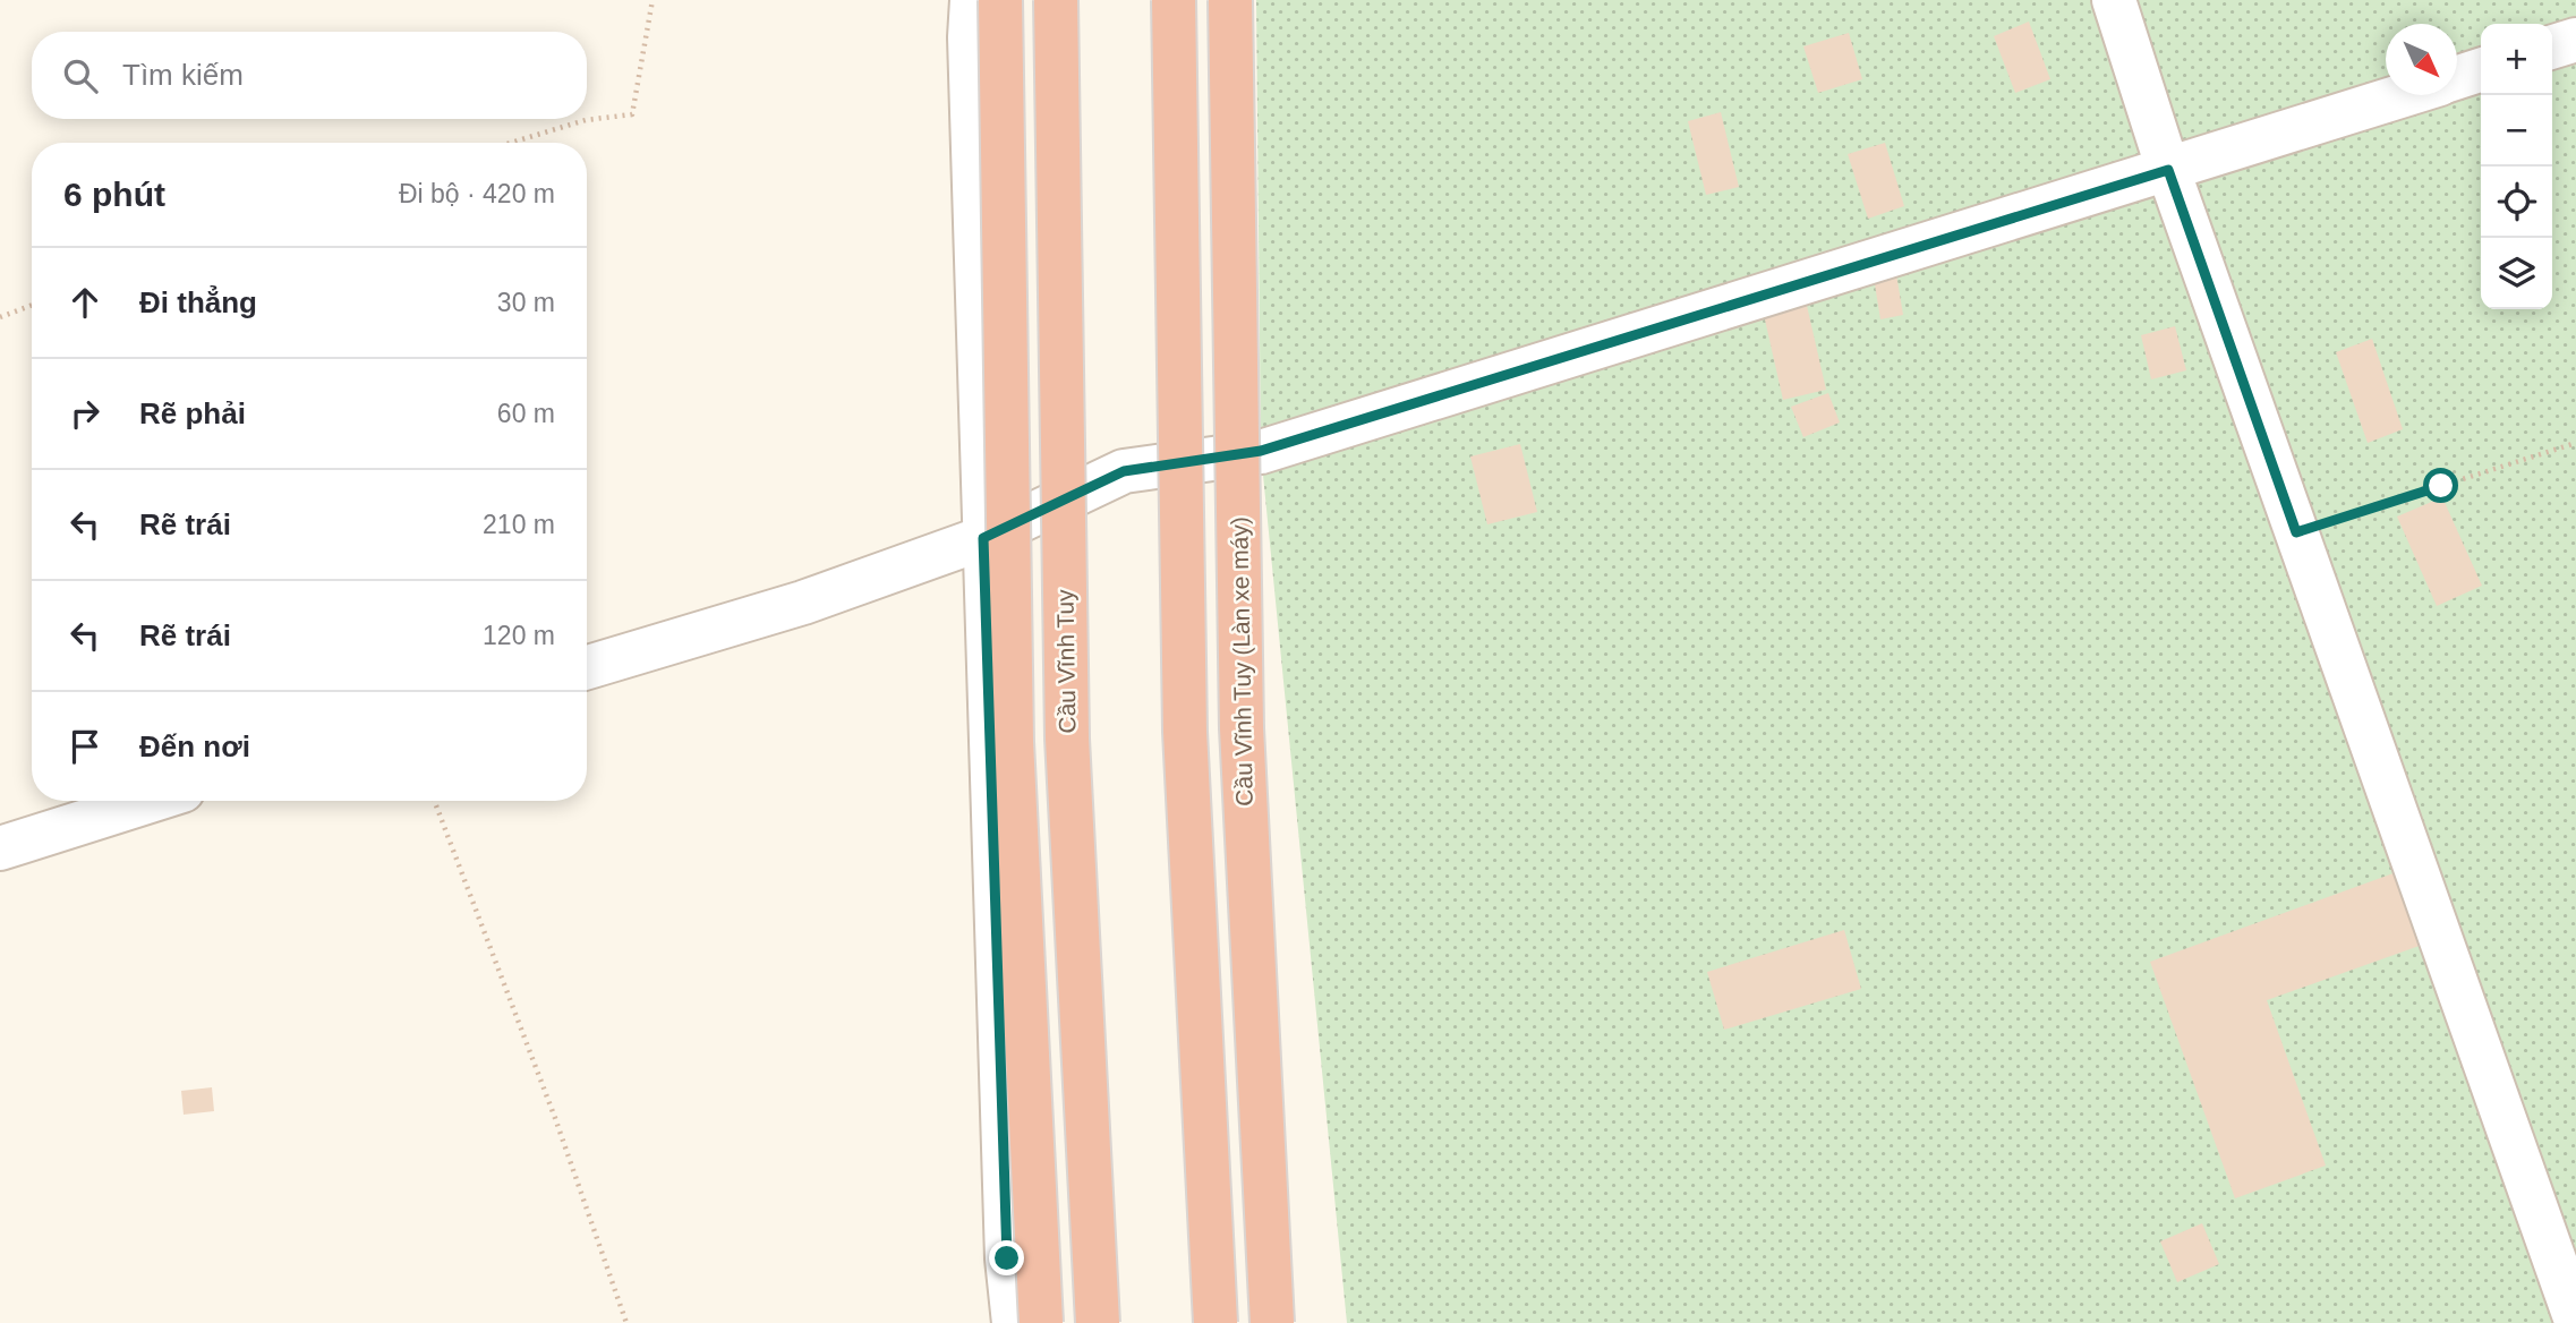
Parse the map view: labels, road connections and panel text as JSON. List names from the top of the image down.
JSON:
{
  "streets": {
    "highway": ["Cầu Vĩnh Tuy", "Cầu Vĩnh Tuy (Làn xe máy)"]
  },
  "north": "bottom right",
  "page": {
    "map_buttons": ["+", "−"],
    "search": "Tìm kiếm",
    "heading": ["6 phút", "Đi bộ · 420 m"],
    "list": [
      ["Đi thẳng", "30 m"],
      ["Rẽ phải", "60 m"],
      ["Rẽ trái", "210 m"],
      ["Rẽ trái", "120 m"],
      "Đến nơi"
    ]
  }
}
